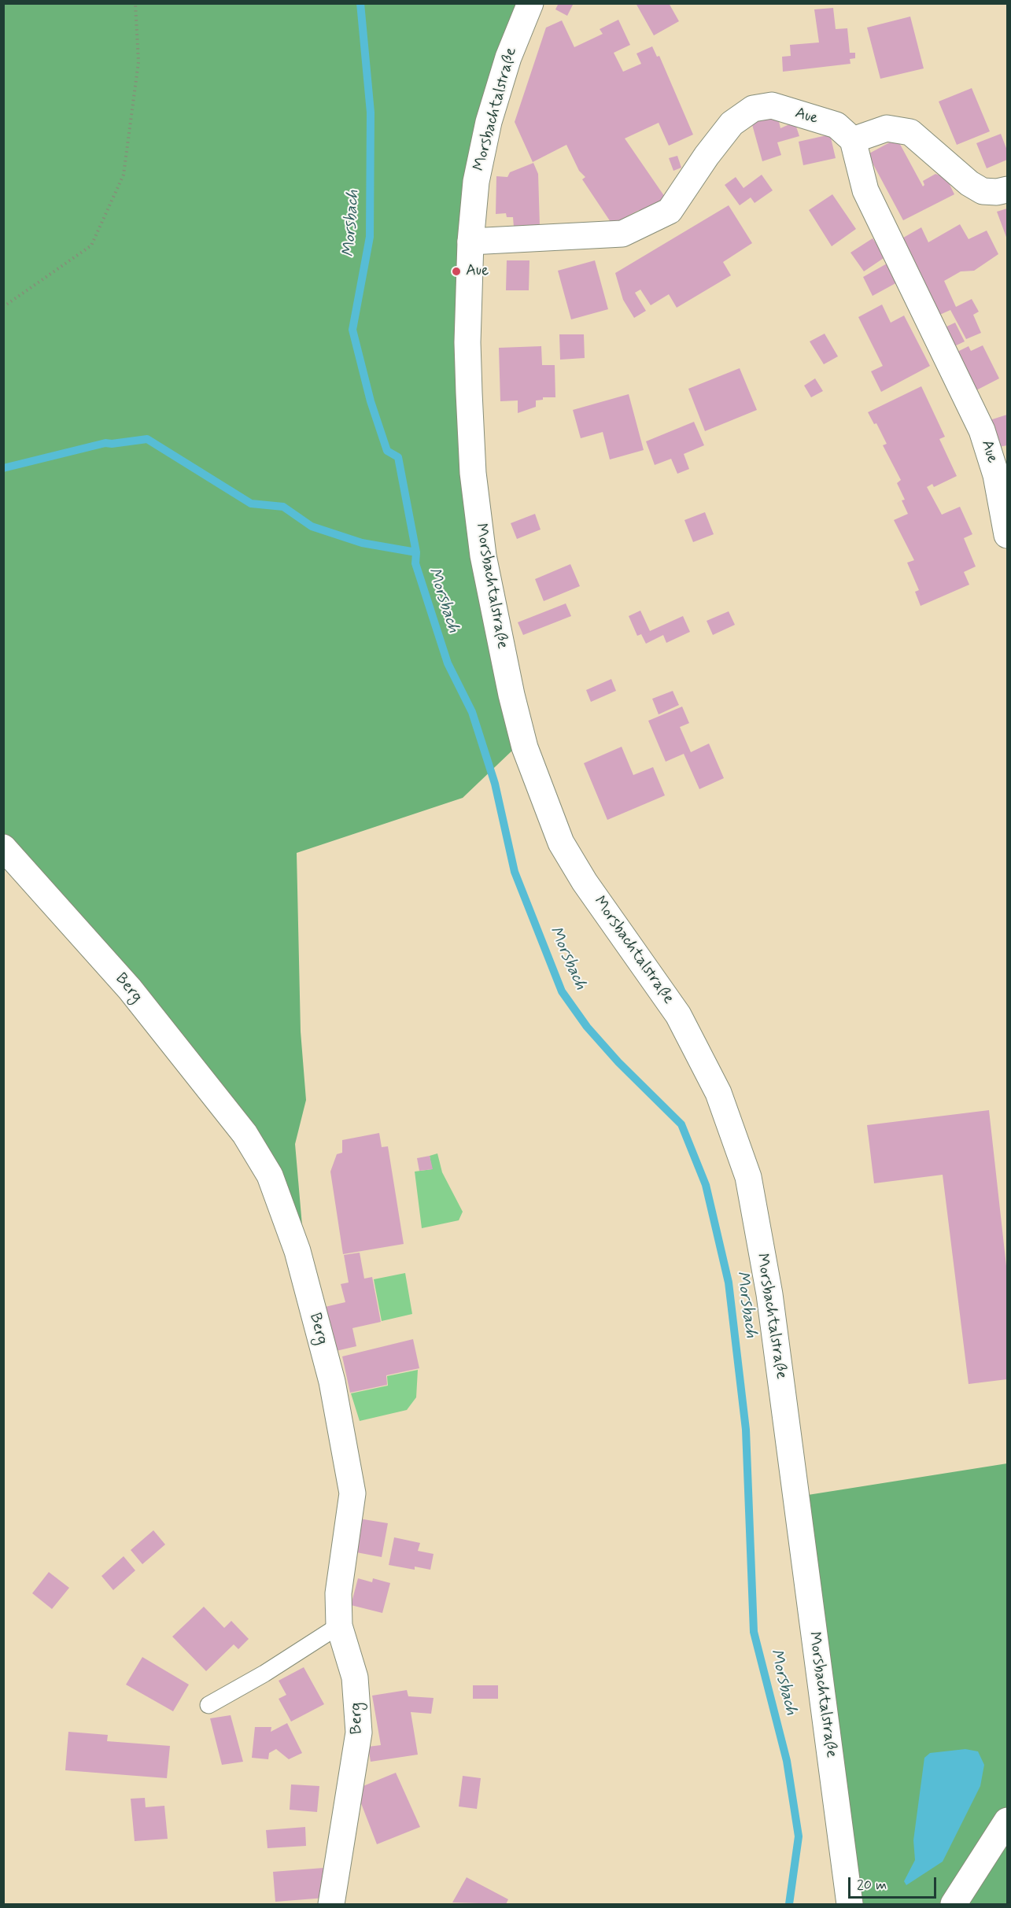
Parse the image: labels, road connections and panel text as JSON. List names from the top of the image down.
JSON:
{
  "streets": {
    "street": ["Morsbachtalstraße", "Aue", "Berg"]
  },
  "crossings": [
    ["Morsbachtalstraße", "Aue"]
  ],
  "water": ["Morsbach"],
  "places": ["Aue"],
  "scale_bar": "20 m"
}
